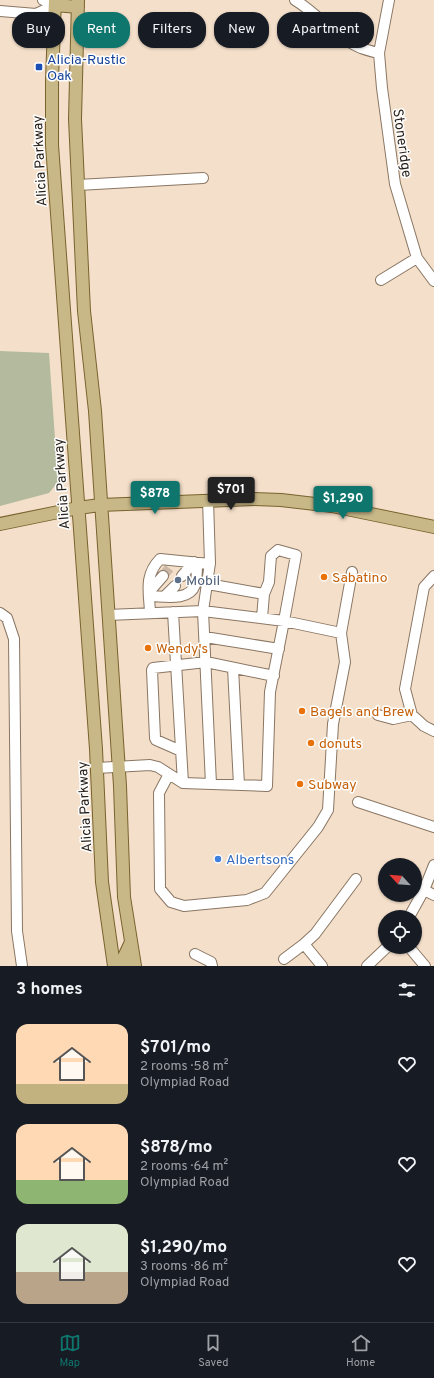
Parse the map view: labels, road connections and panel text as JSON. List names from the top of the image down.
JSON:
{
  "streets": {
    "main road": ["Alicia Parkway"],
    "street": ["Stoneridge"]
  },
  "places": {
    "transit": ["Alicia-Rustic Oak"],
    "other": [
      "Sabatino",
      "Mobil",
      "Wendy's",
      "Bagels and Brew",
      "donuts",
      "Subway",
      "Albertsons"
    ]
  },
  "north": "top left",
  "page": {
    "chip": [
      "Buy",
      "Rent",
      "Filters",
      "New",
      "Apartment"
    ],
    "price": ["$701", "$878", "$1,290"],
    "heading": "3 homes",
    "list": [
      {
        "name": "$701/mo",
        "note": "2 rooms · 58 m² · Olympiad Road"
      },
      {
        "name": "$878/mo",
        "note": "2 rooms · 64 m² · Olympiad Road"
      },
      {
        "name": "$1,290/mo",
        "note": "3 rooms · 86 m² · Olympiad Road"
      }
    ],
    "tabs": ["Map", "Saved", "Home"]
  }
}
